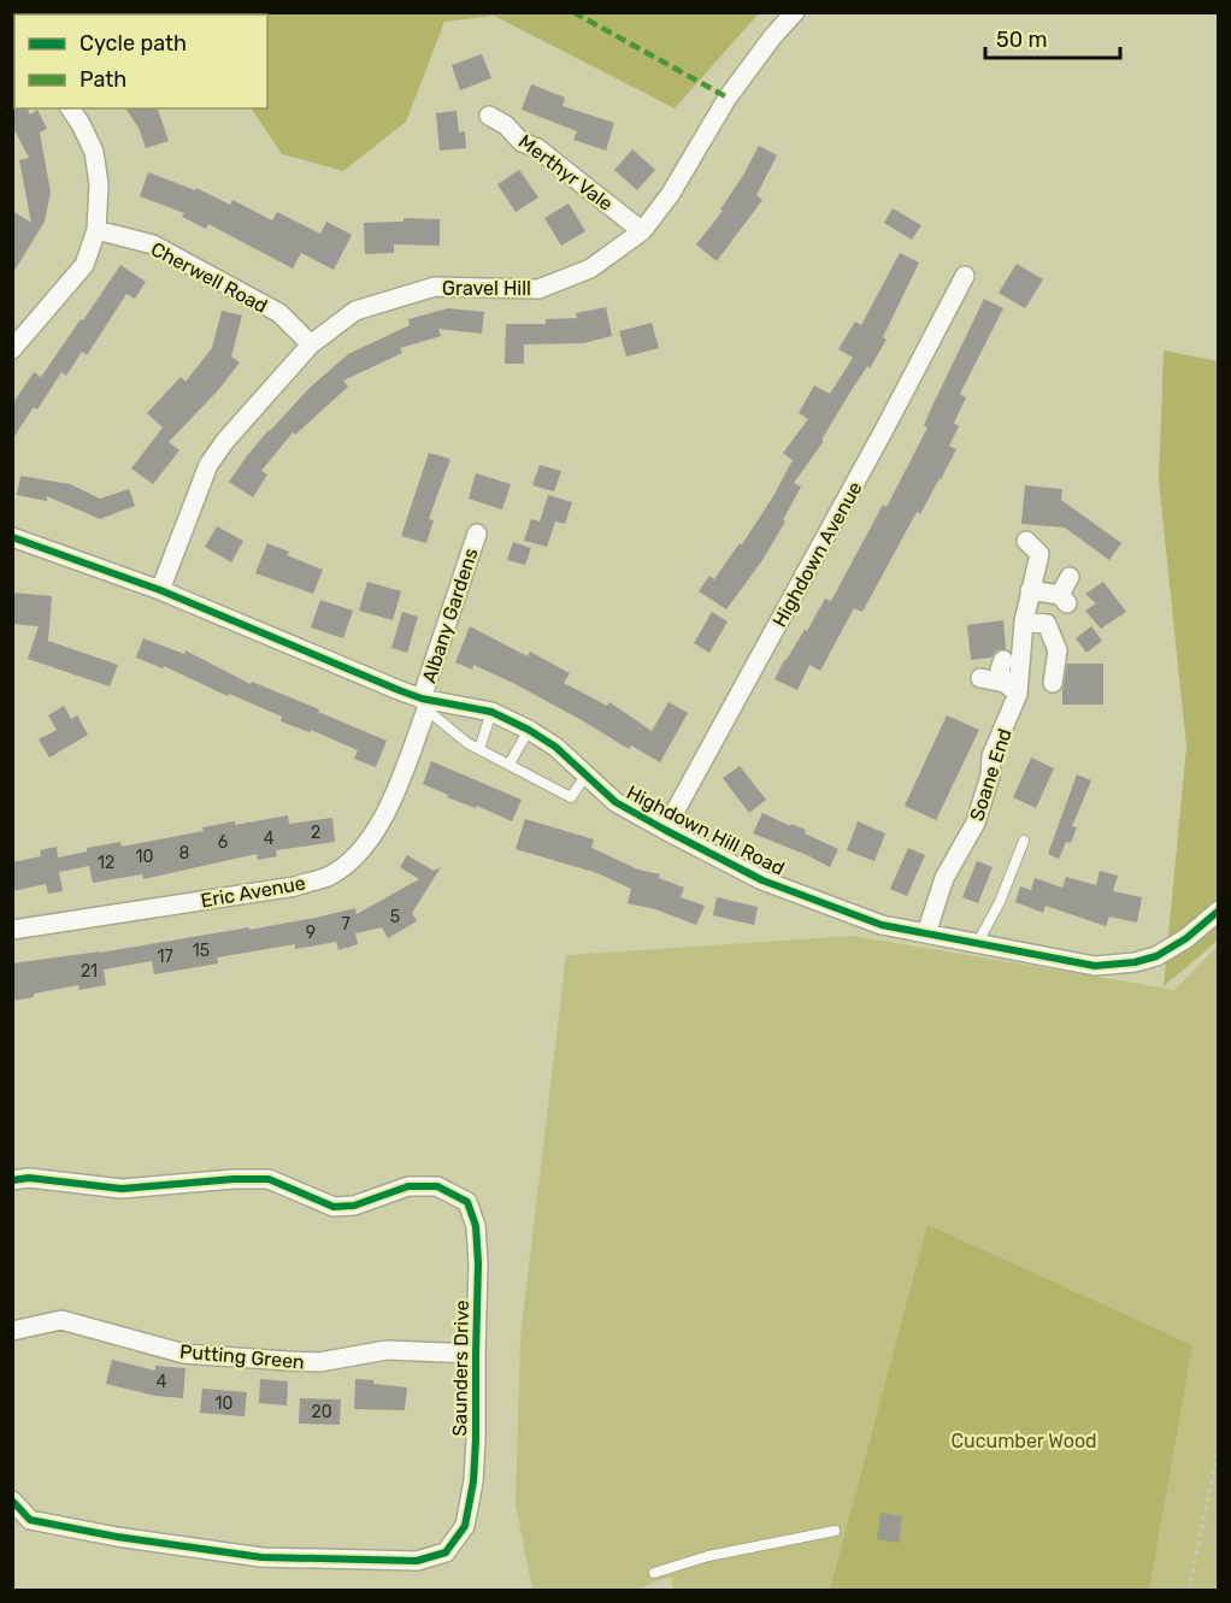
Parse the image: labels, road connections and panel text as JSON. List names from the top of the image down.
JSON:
{
  "streets": {
    "street": [
      "Merthyr Vale",
      "Cherwell Road",
      "Gravel Hill",
      "Highdown Avenue",
      "Albany Gardens",
      "Soane End",
      "Highdown Hill Road",
      "Eric Avenue",
      "Putting Green",
      "Saunders Drive"
    ]
  },
  "crossings": [
    ["Merthyr Vale", "Gravel Hill"],
    ["Cherwell Road", "Gravel Hill"],
    ["Gravel Hill", "Highdown Hill Road"],
    ["Highdown Avenue", "Highdown Hill Road"],
    ["Albany Gardens", "Highdown Hill Road"],
    ["Albany Gardens", "Eric Avenue"],
    ["Soane End", "Highdown Hill Road"],
    ["Highdown Hill Road", "Eric Avenue"],
    ["Putting Green", "Saunders Drive"]
  ],
  "parks": ["Cucumber Wood"],
  "house_numbers": [
    "2",
    "4",
    "6",
    "8",
    "10",
    "12",
    "5",
    "7",
    "9",
    "15",
    "17",
    "21",
    "4",
    "10",
    "20"
  ],
  "legend": ["Cycle path", "Path"],
  "scale_bar": "50 m"
}
